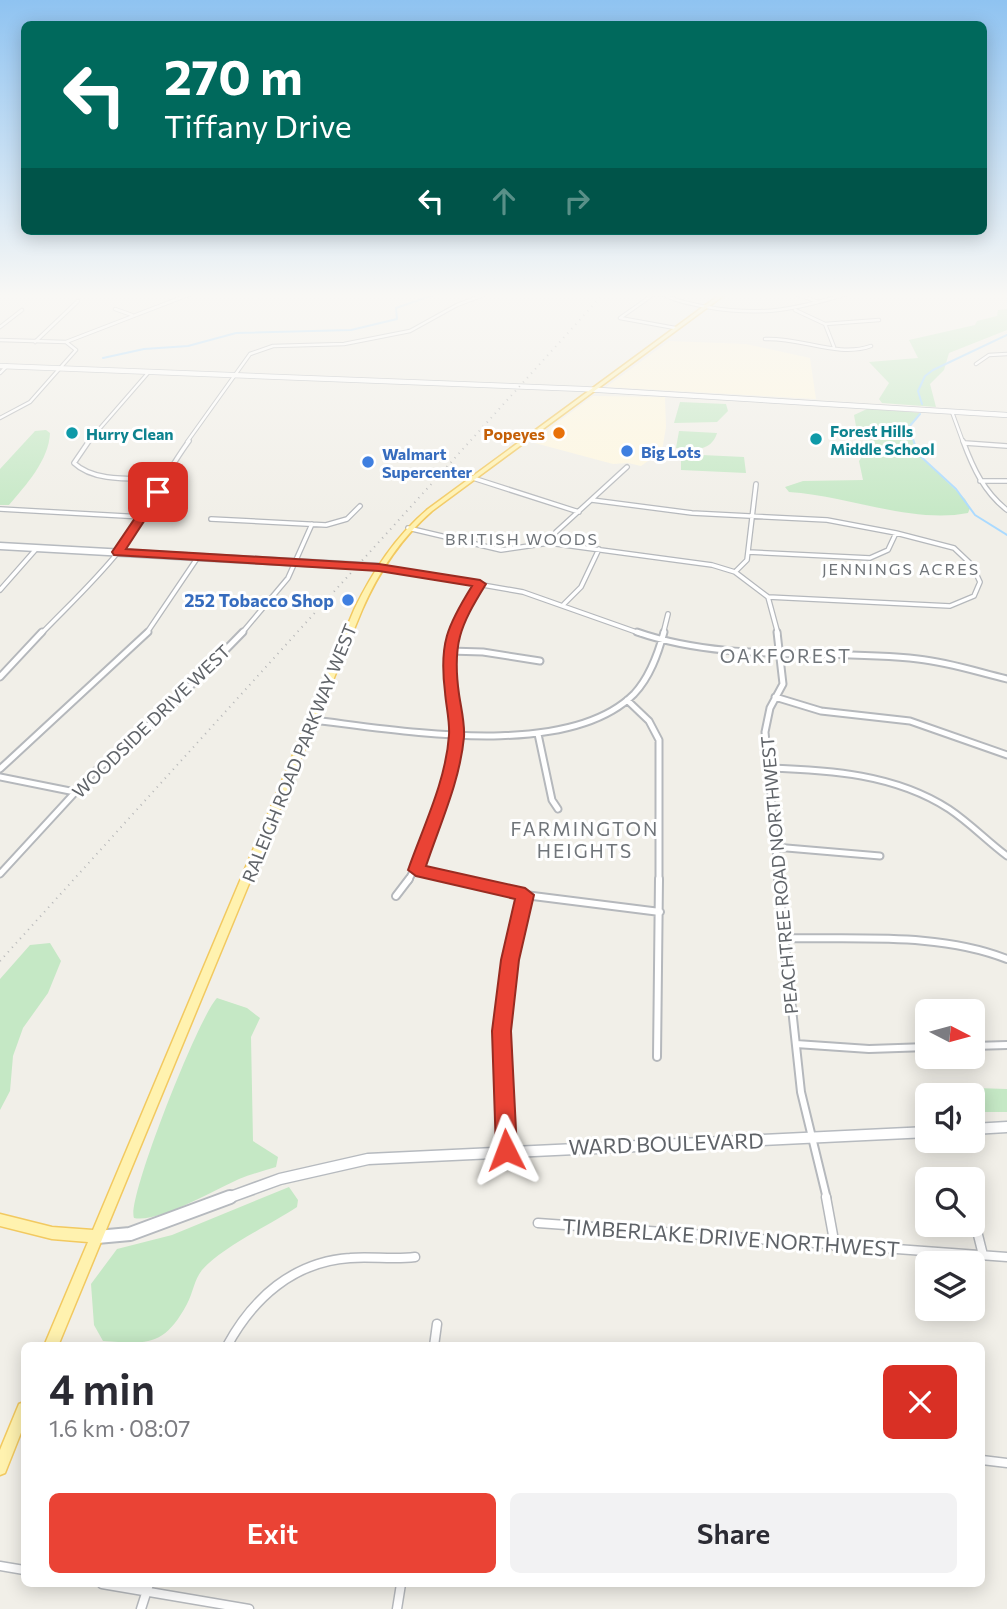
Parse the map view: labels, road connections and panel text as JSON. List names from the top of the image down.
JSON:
{
  "streets": {
    "main road": ["RALEIGH ROAD PARKWAY WEST", "WARD BOULEVARD"],
    "street": ["WOODSIDE DRIVE WEST", "PEACHTREE ROAD NORTHWEST", "TIMBERLAKE DRIVE NORTHWEST"]
  },
  "crossings": [
    ["RALEIGH ROAD PARKWAY WEST", "WARD BOULEVARD"],
    ["PEACHTREE ROAD NORTHWEST", "WARD BOULEVARD"],
    ["PEACHTREE ROAD NORTHWEST", "TIMBERLAKE DRIVE NORTHWEST"]
  ],
  "districts": [
    "BRITISH WOODS",
    "JENNINGS ACRES",
    "OAKFOREST",
    "FARMINGTON HEIGHTS"
  ],
  "places": [
    "Hurry Clean",
    "Popeyes",
    "Forest Hills Middle School",
    "Big Lots",
    "Walmart Supercenter",
    "252 Tobacco Shop"
  ],
  "north": "right",
  "page": {
    "turn": ["270 m", "Tiffany Drive"],
    "heading": ["4 min", "1.6 km · 08:07"],
    "buttons": ["Exit", "Share"]
  }
}
